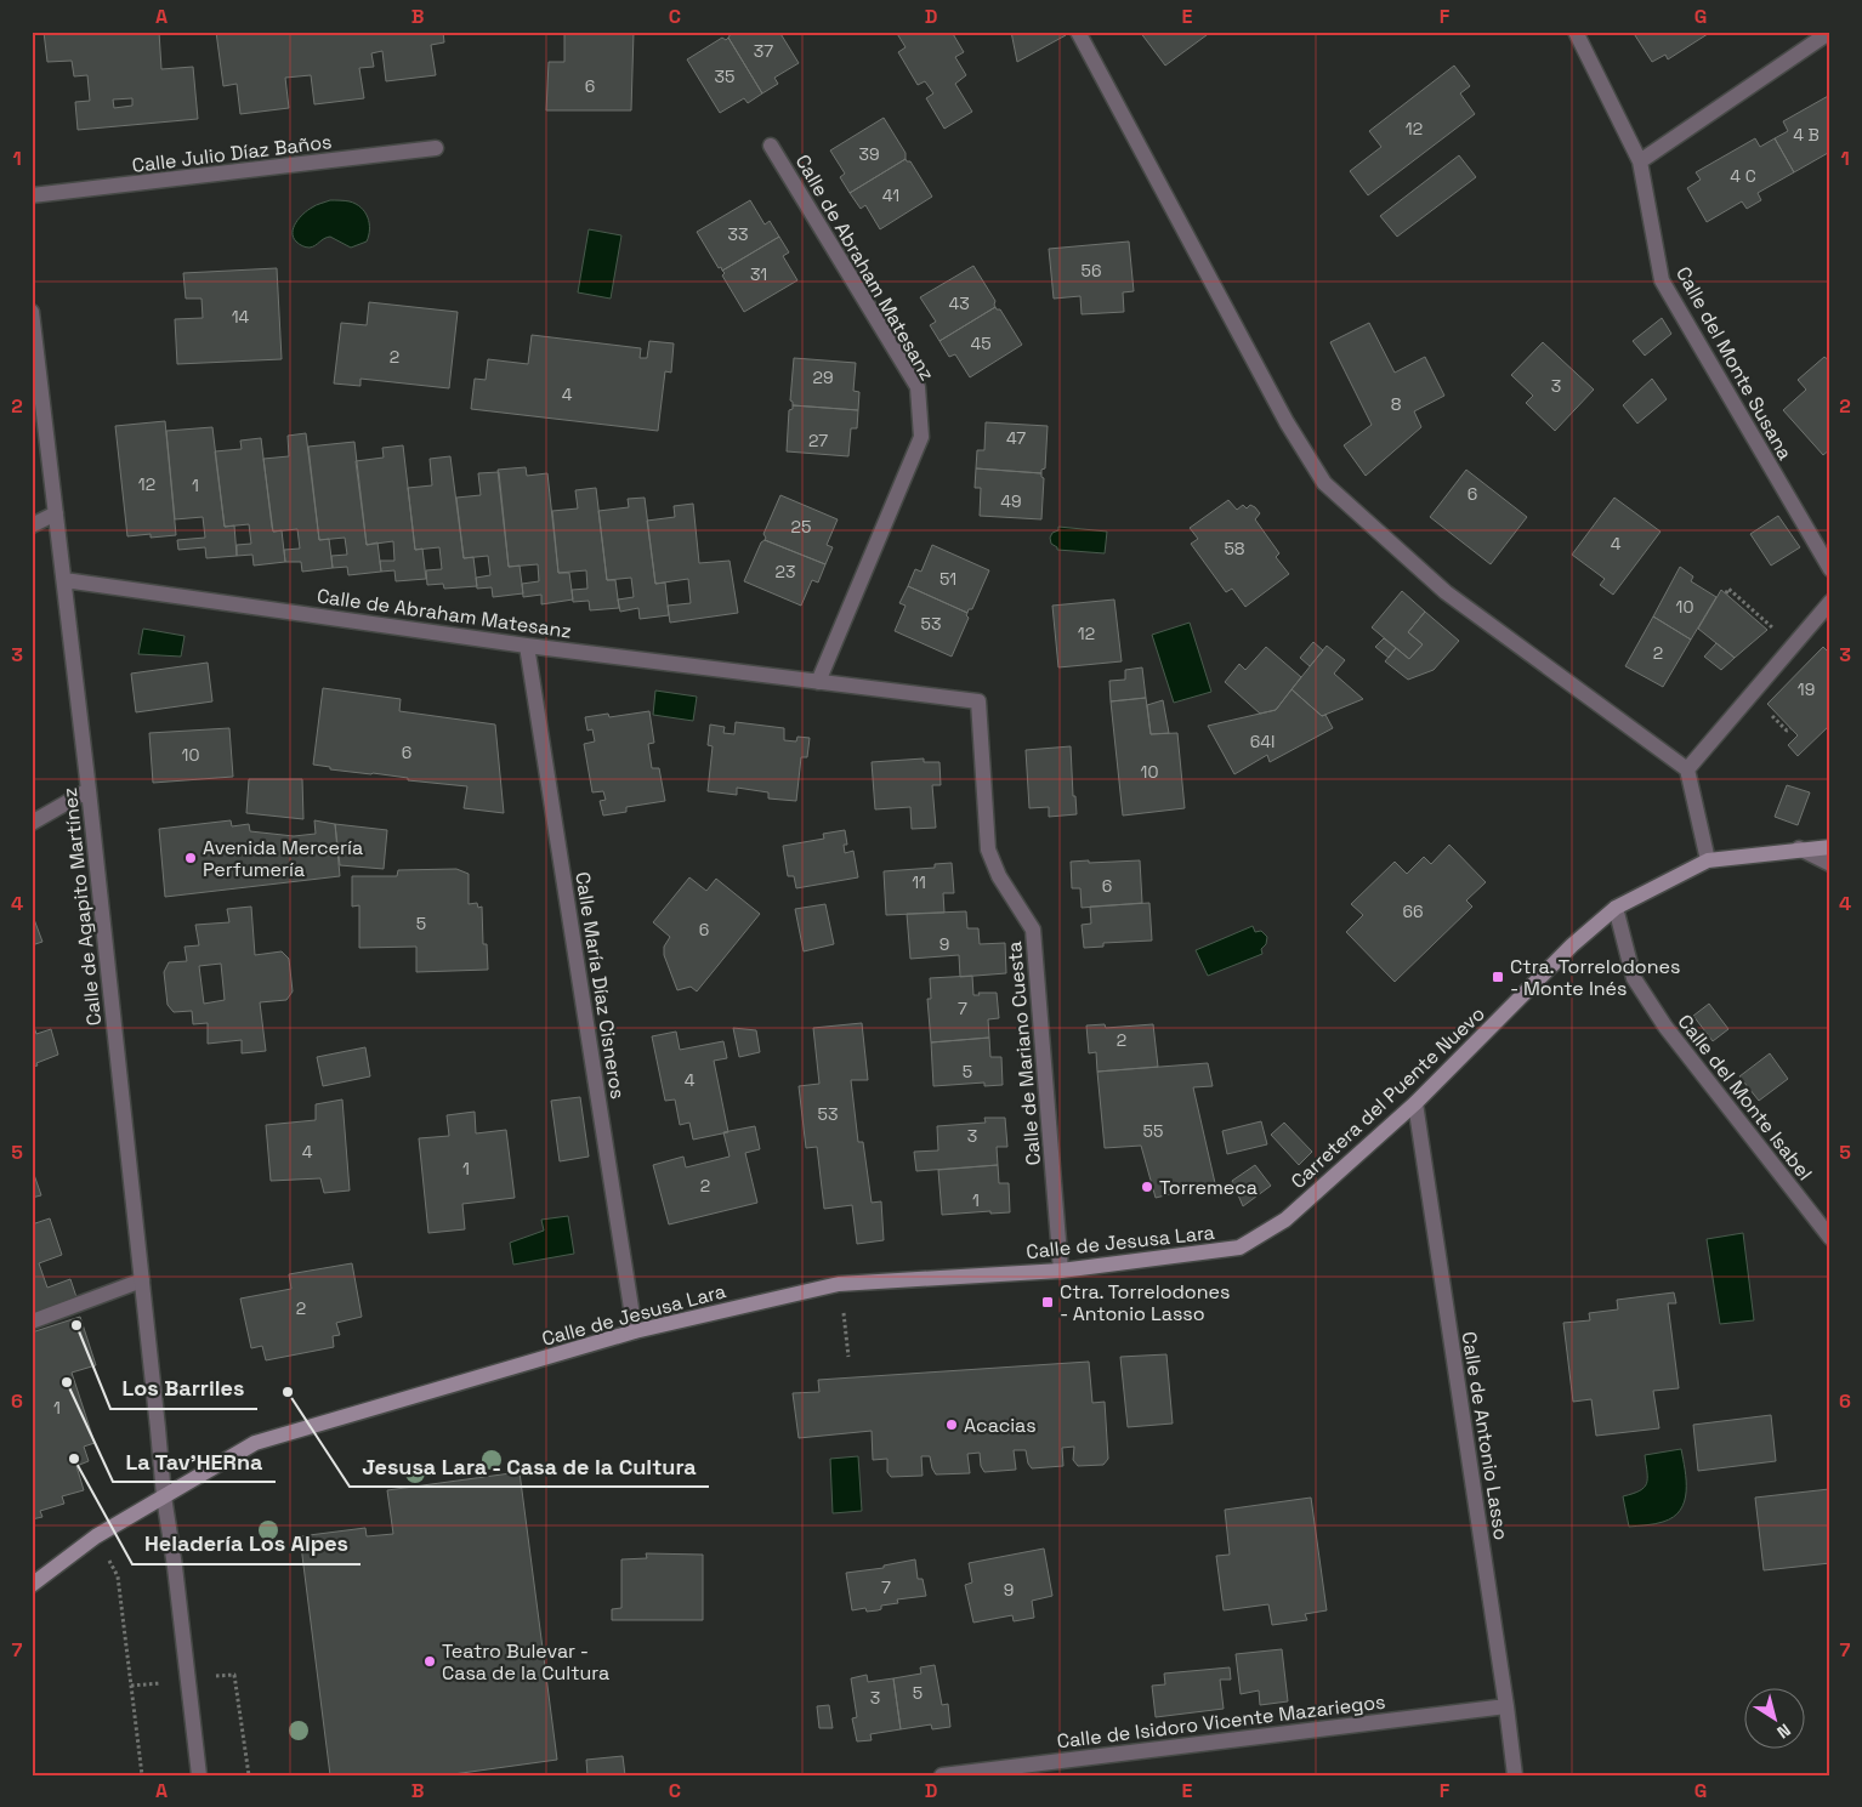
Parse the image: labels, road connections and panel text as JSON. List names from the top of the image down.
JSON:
{
  "streets": {
    "main road": ["Carretera del Puente Nuevo", "Calle de Jesusa Lara"],
    "street": [
      "Calle Julio Díaz Baños",
      "Calle de Abraham Matesanz",
      "Calle del Monte Susana",
      "Calle de Agapito Martínez",
      "Calle María Díaz Cisneros",
      "Calle de Mariano Cuesta",
      "Calle del Monte Isabel",
      "Calle de Antonio Lasso",
      "Calle de Isidoro Vicente Mazariegos"
    ]
  },
  "crossings": [
    ["Calle de Abraham Matesanz", "Calle de Agapito Martínez"],
    ["Calle de Abraham Matesanz", "Calle María Díaz Cisneros"],
    ["Calle de Abraham Matesanz", "Calle de Mariano Cuesta"],
    ["Calle de Agapito Martínez", "Calle de Jesusa Lara"],
    ["Calle María Díaz Cisneros", "Calle de Jesusa Lara"],
    ["Calle de Mariano Cuesta", "Calle de Jesusa Lara"],
    ["Carretera del Puente Nuevo", "Calle del Monte Isabel"],
    ["Carretera del Puente Nuevo", "Calle de Jesusa Lara"],
    ["Carretera del Puente Nuevo", "Calle de Antonio Lasso"],
    ["Calle de Antonio Lasso", "Calle de Isidoro Vicente Mazariegos"]
  ],
  "places": {
    "other": [
      "Avenida Mercería Perfumería",
      "Torremeca",
      "Los Barriles",
      "La Tav'HERna",
      "Jesusa Lara - Casa de la Cultura",
      "Acacias",
      "Heladería Los Alpes",
      "Teatro Bulevar - Casa de la Cultura"
    ],
    "transit": ["Ctra. Torrelodones - Monte Inés", "Ctra. Torrelodones - Antonio Lasso"]
  },
  "house_numbers": [
    "37",
    "35",
    "6",
    "12",
    "4 B",
    "39",
    "4 C",
    "41",
    "33",
    "56",
    "31",
    "43",
    "14",
    "45",
    "2",
    "29",
    "3",
    "4",
    "8",
    "47",
    "27",
    "12",
    "1",
    "6",
    "49",
    "25",
    "4",
    "58",
    "23",
    "51",
    "10",
    "53",
    "12",
    "2",
    "19",
    "64I",
    "6",
    "10",
    "10",
    "11",
    "6",
    "66",
    "5",
    "6",
    "9",
    "7",
    "2",
    "5",
    "4",
    "53",
    "55",
    "3",
    "4",
    "1",
    "2",
    "1",
    "2",
    "1",
    "7",
    "9",
    "5",
    "3"
  ],
  "north": "bottom right",
  "grid": {
    "columns": [
      "A",
      "B",
      "C",
      "D",
      "E",
      "F",
      "G"
    ],
    "rows": [
      "1",
      "2",
      "3",
      "4",
      "5",
      "6",
      "7"
    ]
  }
}
